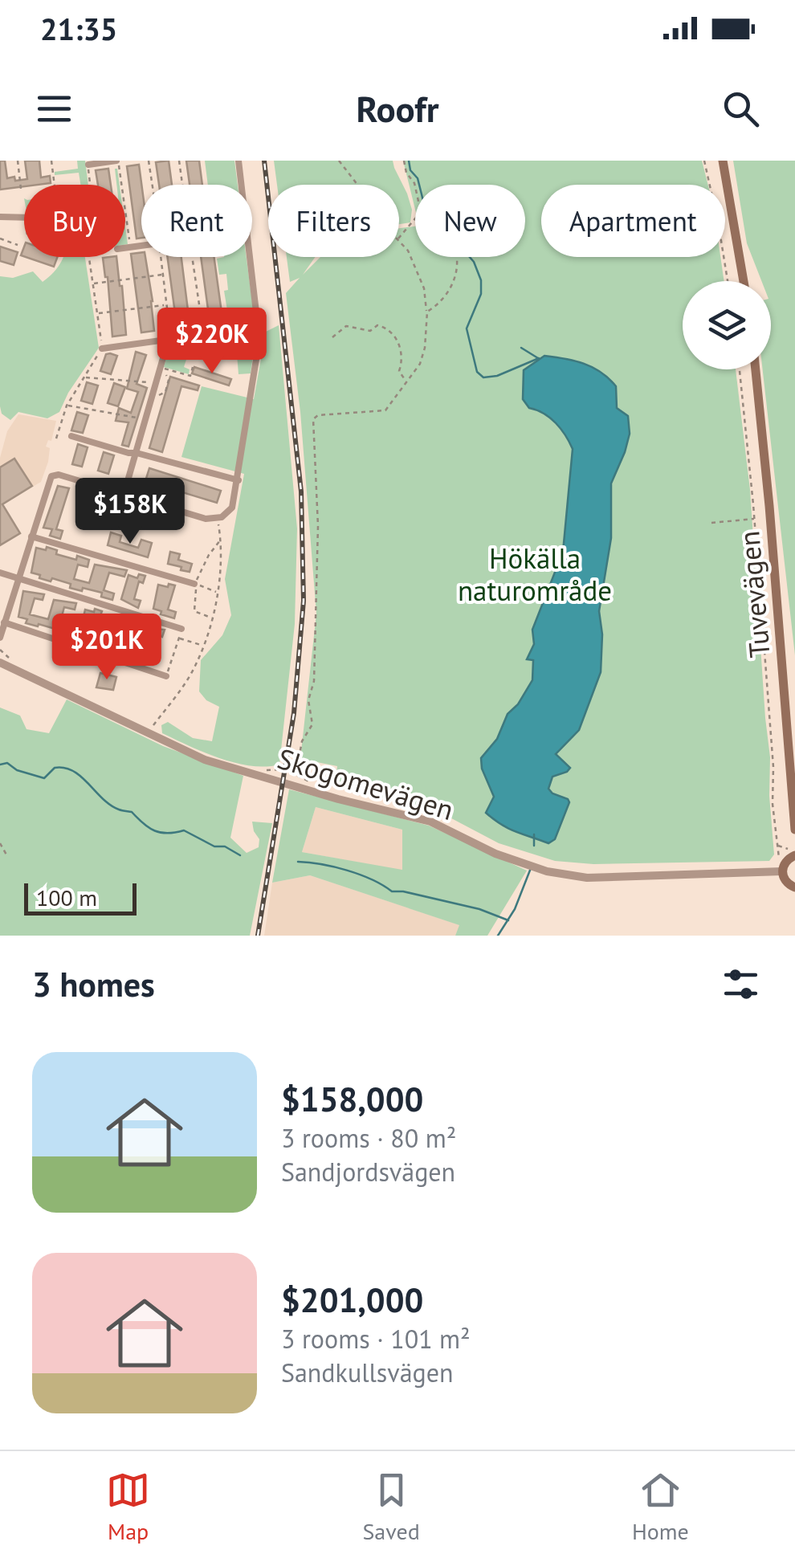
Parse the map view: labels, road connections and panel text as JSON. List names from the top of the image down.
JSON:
{
  "streets": {
    "main road": ["Tuvevägen"],
    "street": ["Skogomevägen"]
  },
  "parks": ["Hökälla naturområde"],
  "scale_bar": "100 m",
  "page": {
    "status": "21:35",
    "header": "Roofr",
    "chip": [
      "Buy",
      "Rent",
      "Filters",
      "New",
      "Apartment"
    ],
    "price": ["$220K", "$158K", "$201K"],
    "scale": "100 m",
    "heading": "3 homes",
    "list": [
      {
        "name": "$158,000",
        "note": "3 rooms · 80 m² · Sandjordsvägen"
      },
      {
        "name": "$201,000",
        "note": "3 rooms · 101 m² · Sandkullsvägen"
      }
    ],
    "tabs": ["Map", "Saved", "Home"]
  }
}
